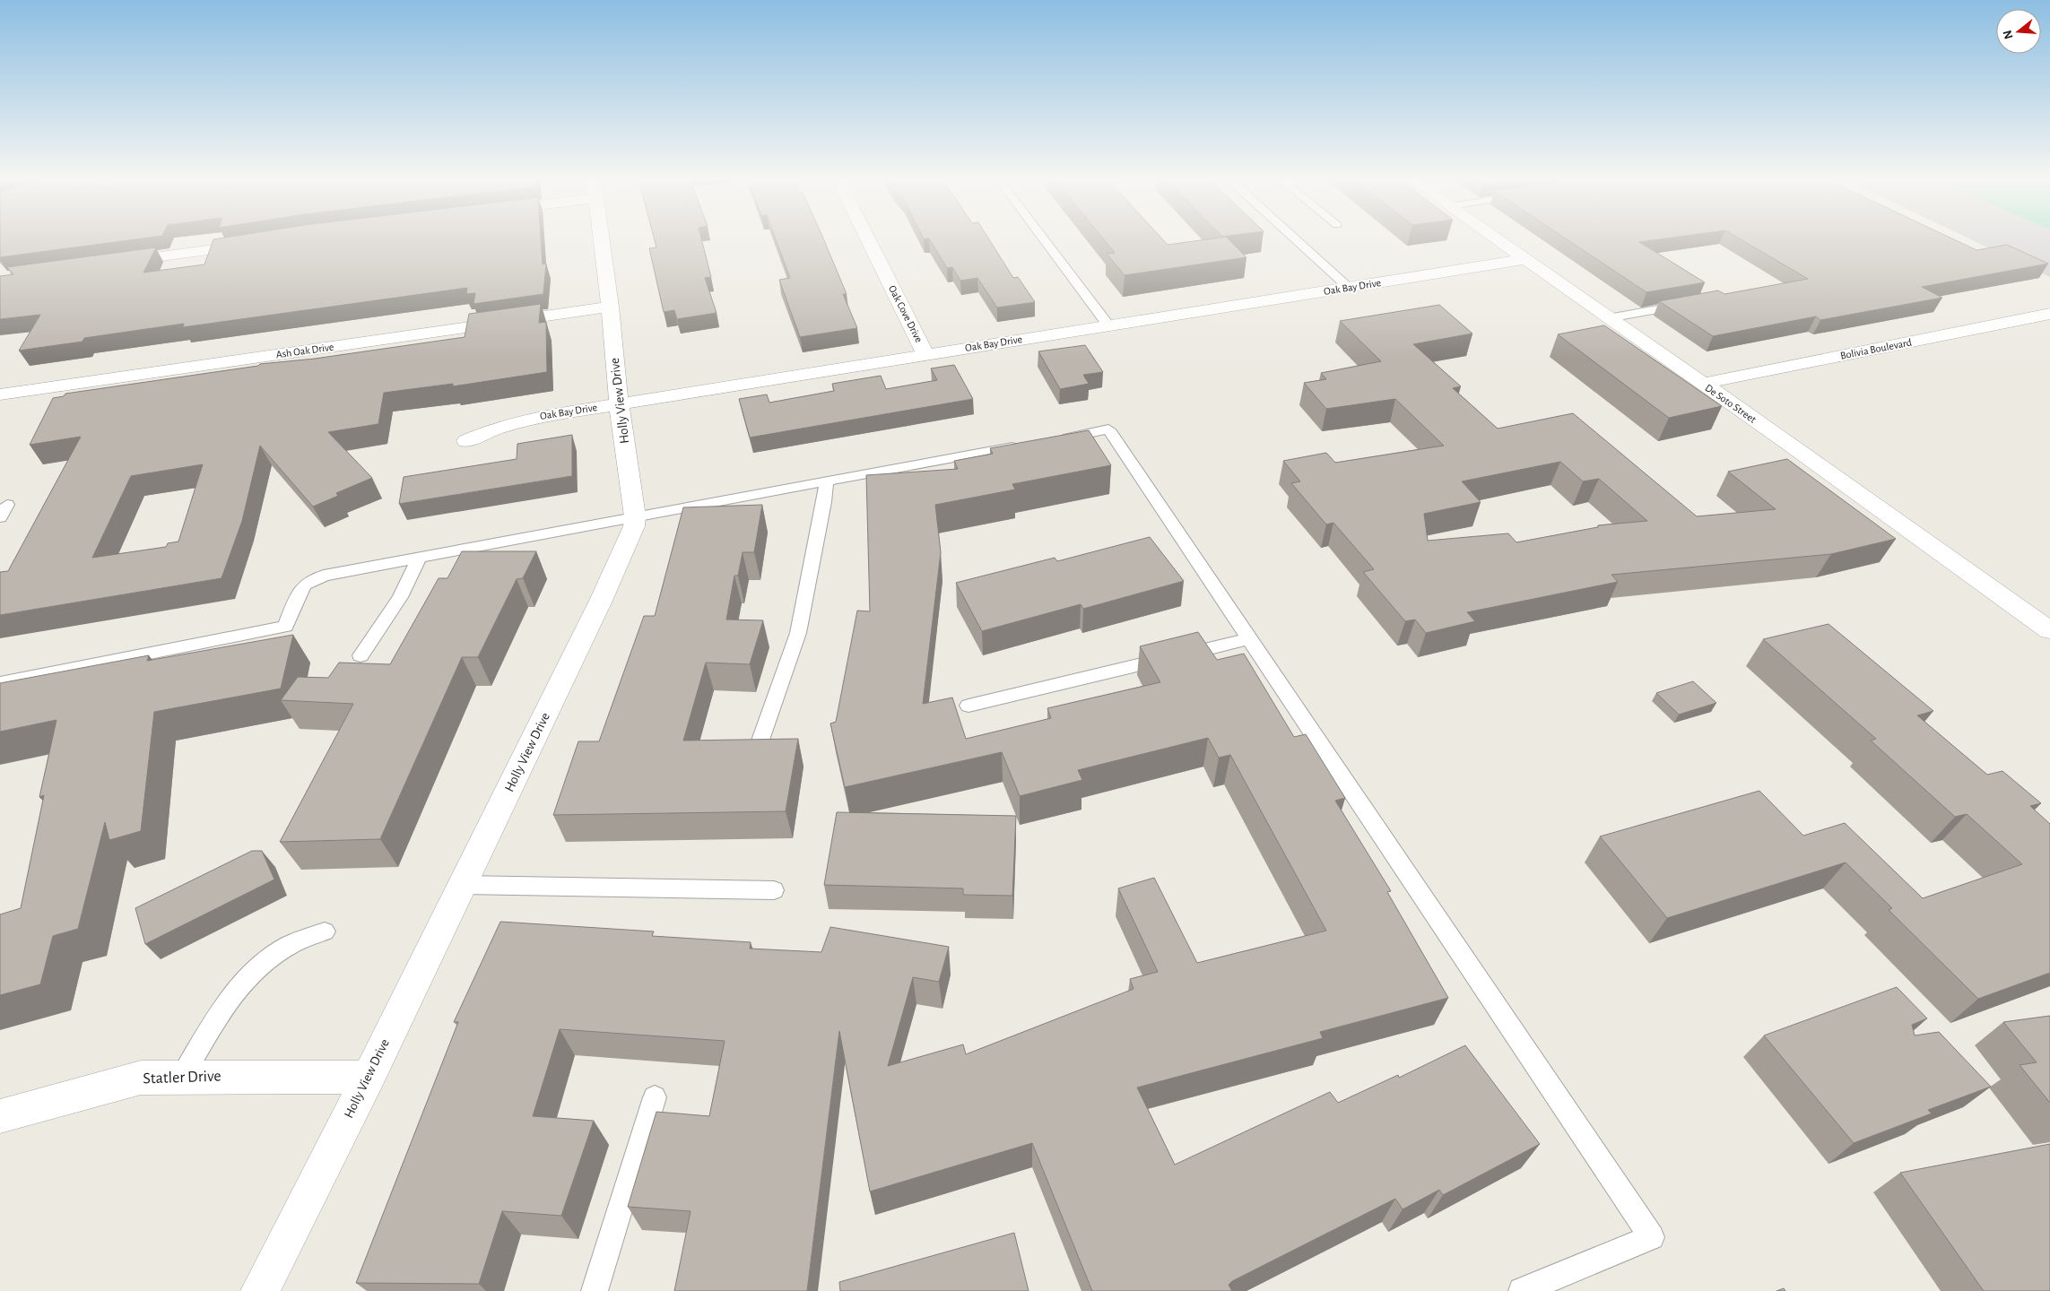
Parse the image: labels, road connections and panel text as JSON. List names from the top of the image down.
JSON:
{
  "streets": {
    "street": [
      "Oak Bay Drive",
      "Oak Cove Drive",
      "Bolivia Boulevard",
      "Ash Oak Drive",
      "Holly View Drive",
      "De Soto Street",
      "Statler Drive"
    ]
  },
  "crossings": [
    ["Oak Bay Drive", "Oak Cove Drive"],
    ["Oak Bay Drive", "Holly View Drive"],
    ["Oak Bay Drive", "De Soto Street"],
    ["Bolivia Boulevard", "De Soto Street"],
    ["Ash Oak Drive", "Holly View Drive"],
    ["Holly View Drive", "Statler Drive"]
  ],
  "north": "left"
}
